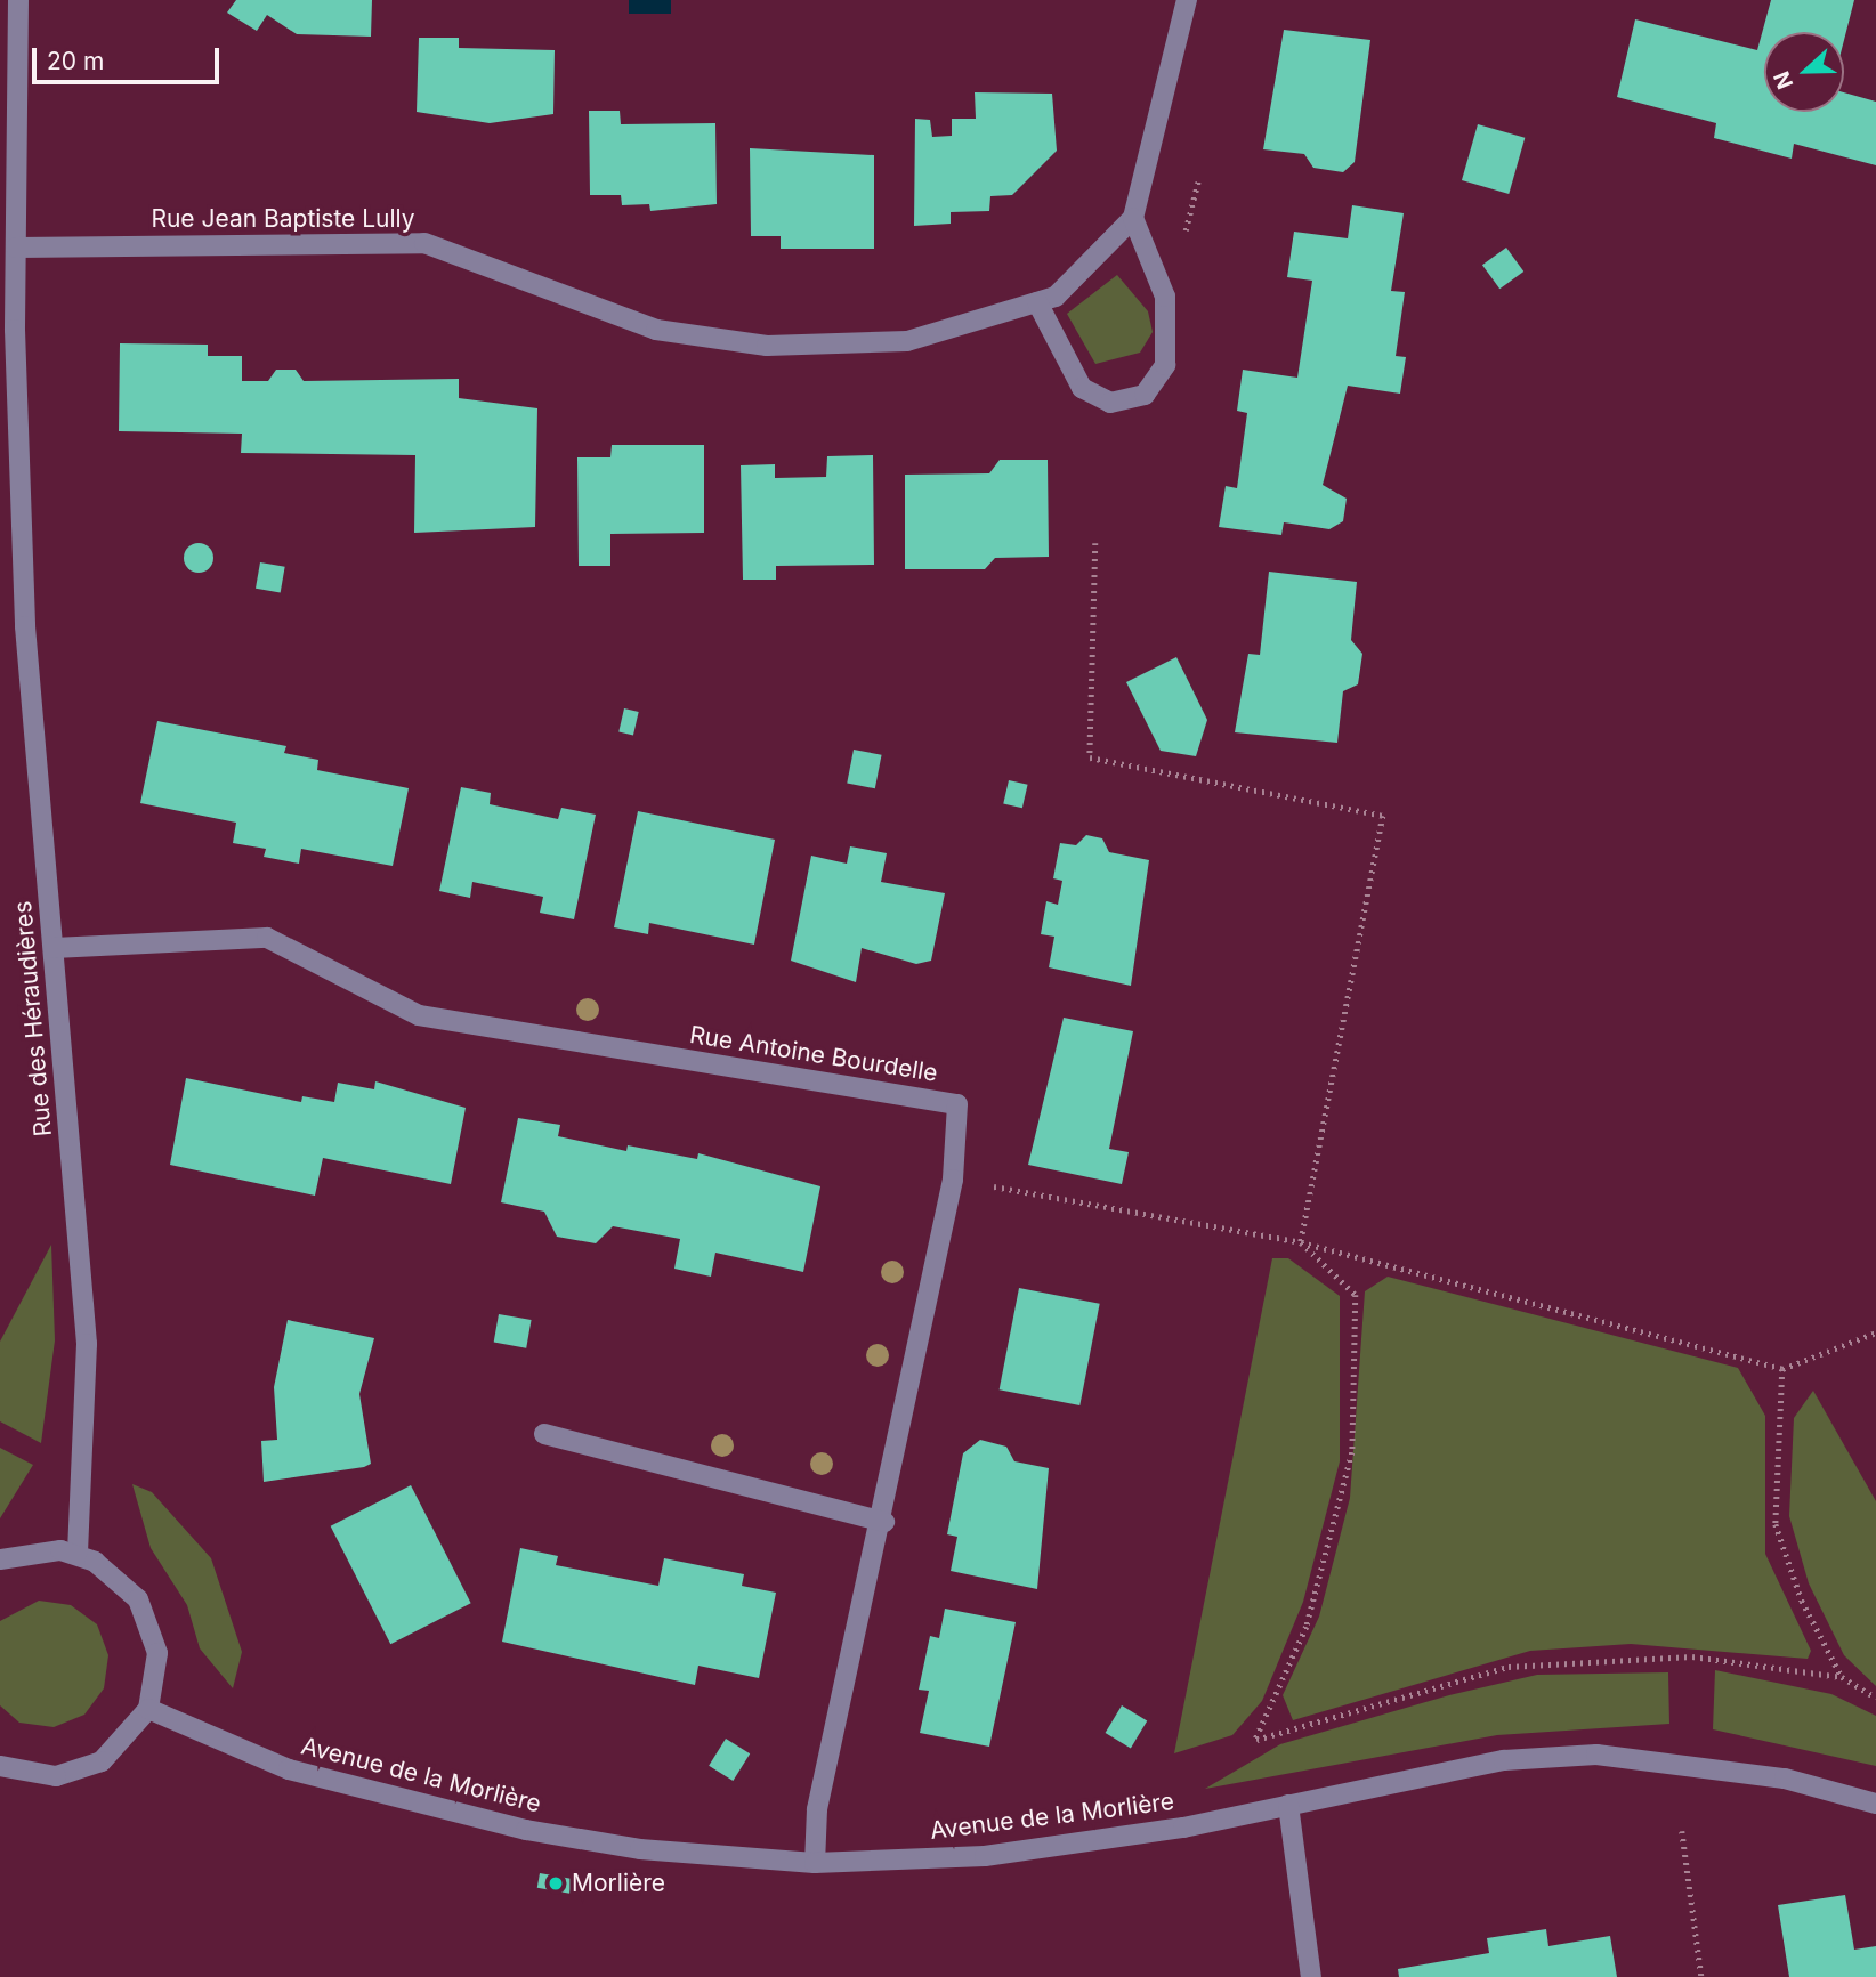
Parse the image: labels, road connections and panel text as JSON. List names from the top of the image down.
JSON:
{
  "streets": {
    "street": [
      "Rue Jean Baptiste Lully",
      "Rue des Héraudières",
      "Rue Antoine Bourdelle",
      "Avenue de la Morlière"
    ]
  },
  "crossings": [
    ["Rue Jean Baptiste Lully", "Rue des Héraudières"],
    ["Rue des Héraudières", "Rue Antoine Bourdelle"],
    ["Rue Antoine Bourdelle", "Avenue de la Morlière"]
  ],
  "places": ["Morlière"],
  "scale_bar": "20 m",
  "north": "left"
}
